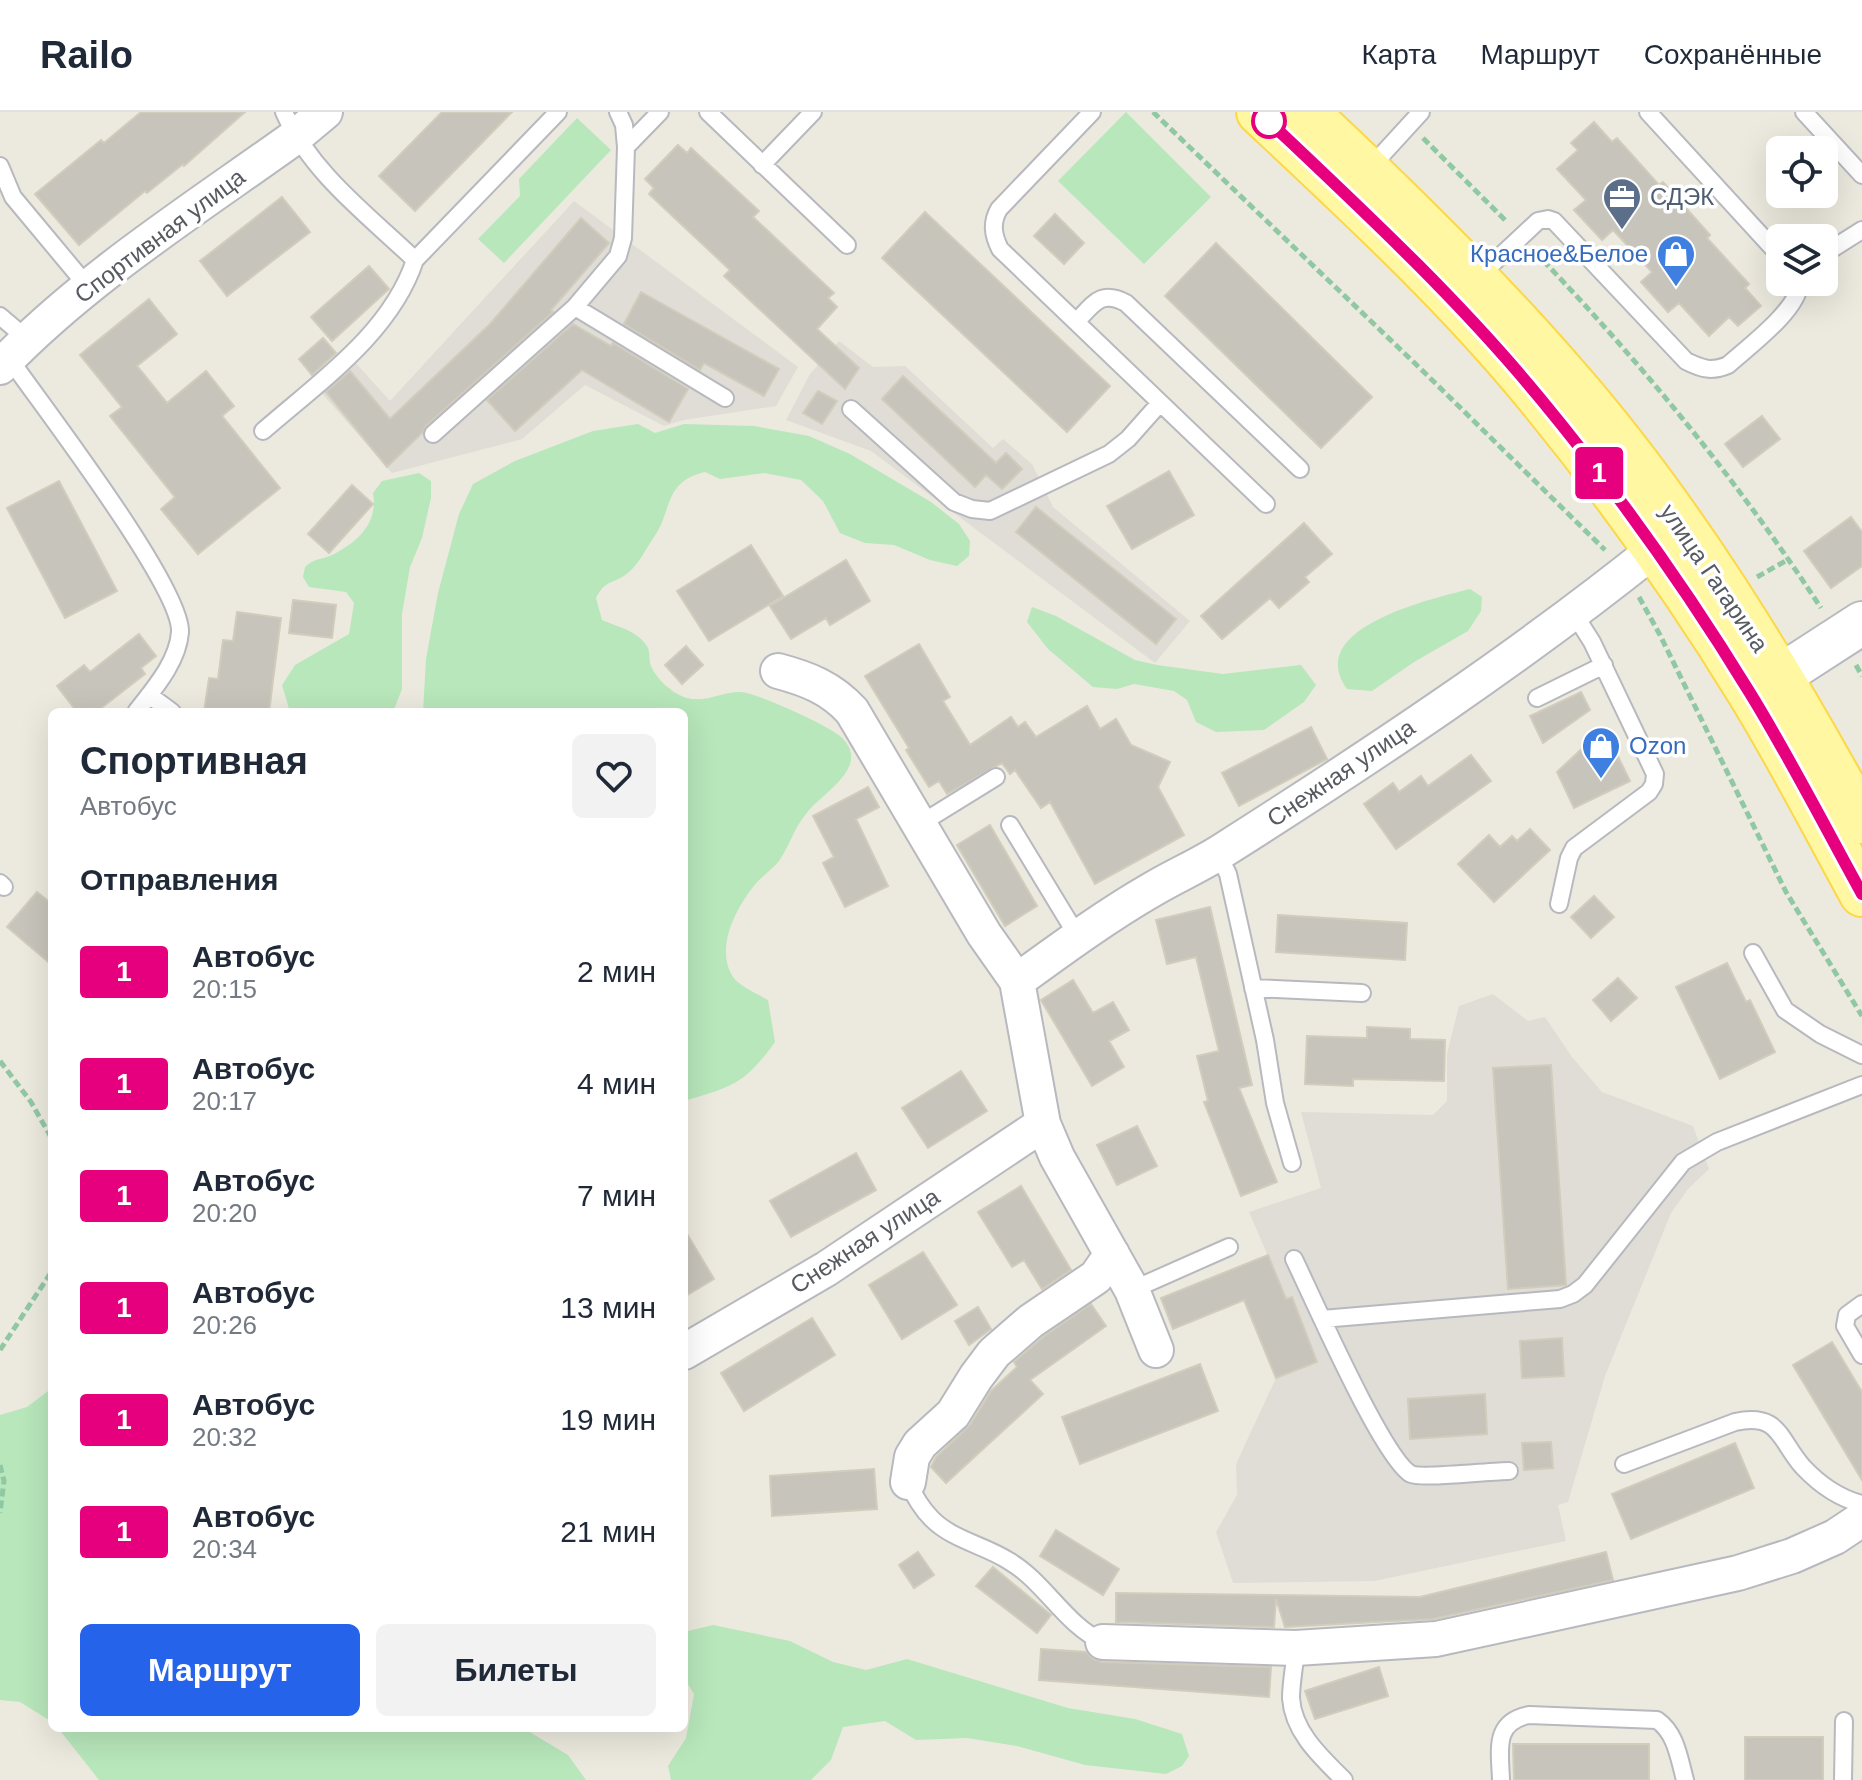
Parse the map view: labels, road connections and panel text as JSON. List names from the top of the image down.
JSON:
{
  "streets": {
    "main road": ["улица Гагарина"],
    "street": ["Спортивная улица", "Снежная улица"]
  },
  "crossings": [
    ["улица Гагарина", "Снежная улица"]
  ],
  "places": {
    "office": ["СДЭК"],
    "shop": ["Красное&Белое", "Ozon"]
  },
  "lines": ["bus line 1"],
  "page": {
    "header": "Railo",
    "nav": ["Карта", "Маршрут", "Сохранённые"],
    "on_map": "1",
    "heading": [
      ["Спортивная", "Автобус"],
      "Отправления"
    ],
    "list": [
      {
        "mark": "1",
        "name": "Автобус",
        "note": "20:15",
        "value": "2 мин"
      },
      {
        "mark": "1",
        "name": "Автобус",
        "note": "20:17",
        "value": "4 мин"
      },
      {
        "mark": "1",
        "name": "Автобус",
        "note": "20:20",
        "value": "7 мин"
      },
      {
        "mark": "1",
        "name": "Автобус",
        "note": "20:26",
        "value": "13 мин"
      },
      {
        "mark": "1",
        "name": "Автобус",
        "note": "20:32",
        "value": "19 мин"
      },
      {
        "mark": "1",
        "name": "Автобус",
        "note": "20:34",
        "value": "21 мин"
      }
    ],
    "buttons": ["Маршрут", "Билеты"]
  }
}
